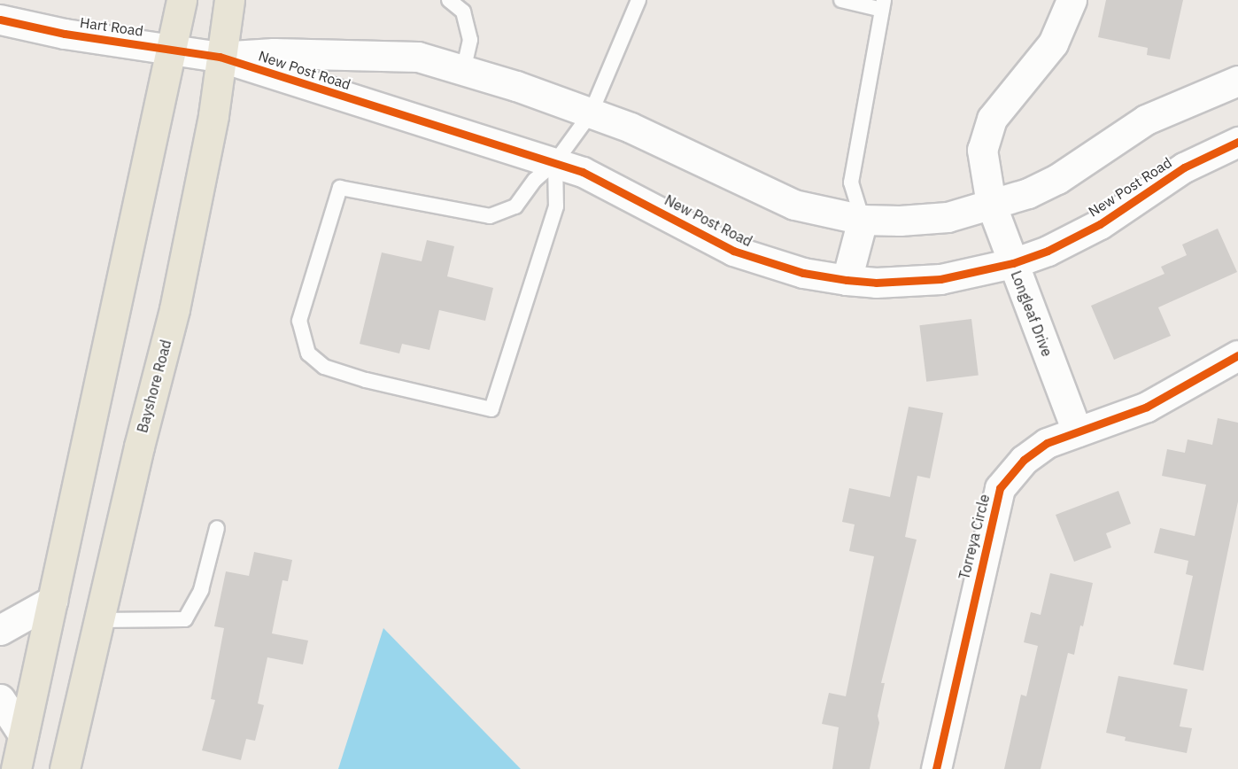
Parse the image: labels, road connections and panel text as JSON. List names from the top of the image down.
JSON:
{
  "streets": {
    "main road": ["Bayshore Road"],
    "street": [
      "Hart Road",
      "New Post Road",
      "Longleaf Drive",
      "Torreya Circle"
    ]
  },
  "crossings": [
    ["Hart Road", "New Post Road"],
    ["Hart Road", "Bayshore Road"],
    ["New Post Road", "Longleaf Drive"],
    ["New Post Road", "Bayshore Road"],
    ["Longleaf Drive", "Torreya Circle"]
  ]
}
